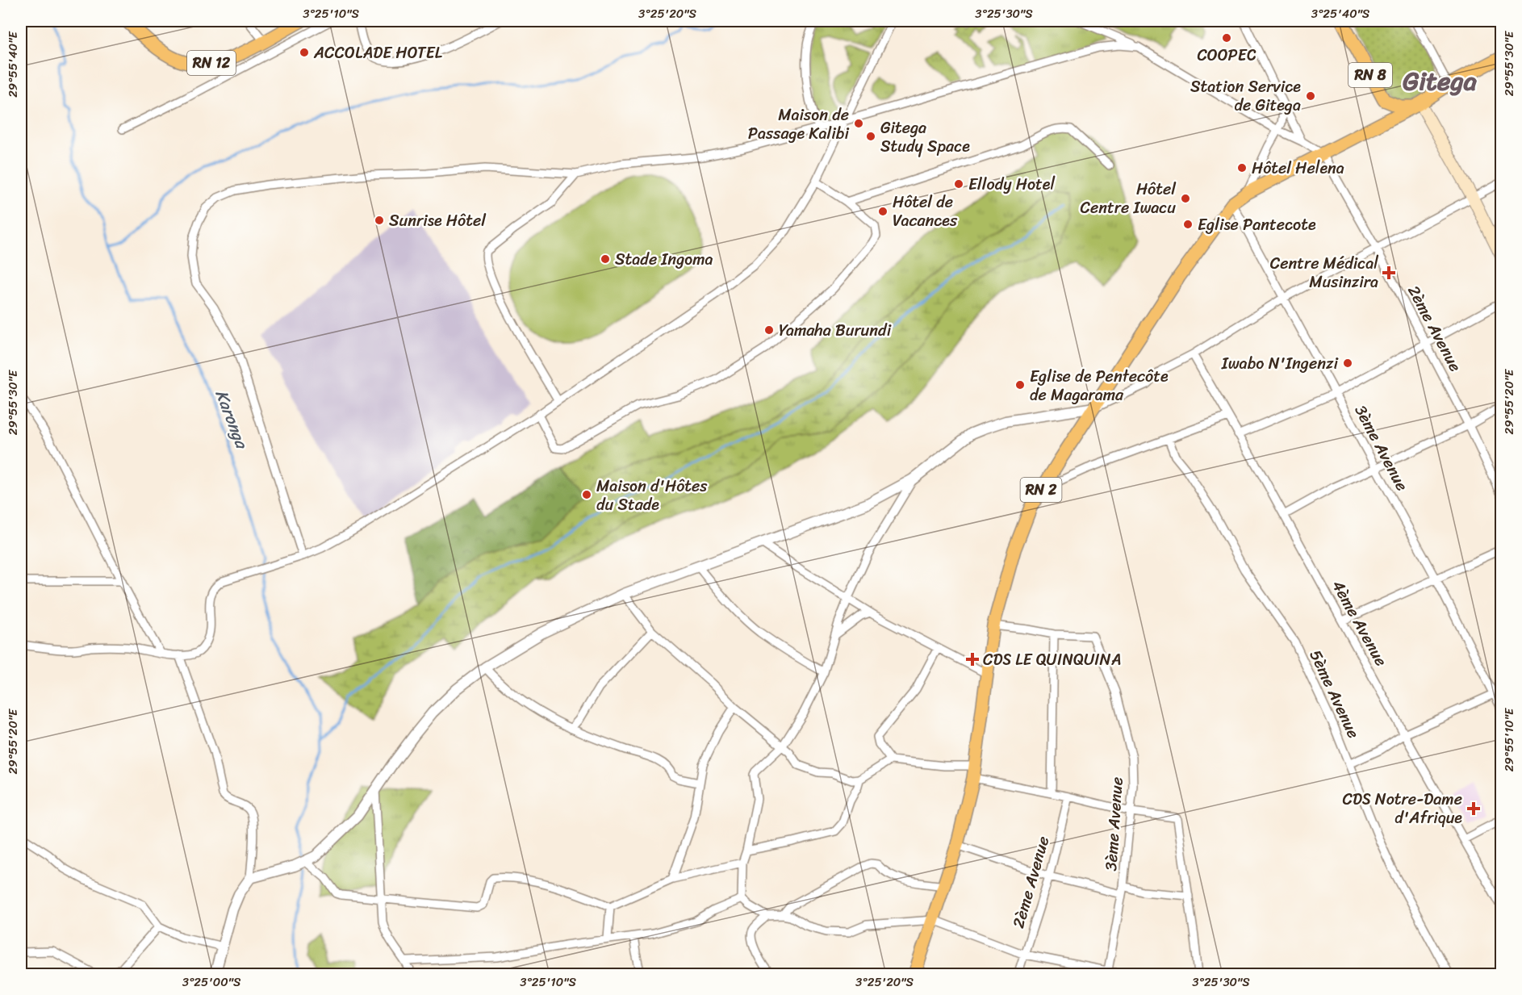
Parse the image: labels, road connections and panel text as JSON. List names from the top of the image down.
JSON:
{
  "streets": {
    "main road": ["RN 12", "RN 8", "RN 2"],
    "street": [
      "2ème Avenue",
      "3ème Avenue",
      "4ème Avenue",
      "5ème Avenue"
    ]
  },
  "crossings": [
    ["RN 8", "RN 2"],
    ["2ème Avenue", "RN 2"],
    ["3ème Avenue", "RN 2"]
  ],
  "districts": ["Gitega"],
  "water": ["Karonga"],
  "places": {
    "other": [
      "COOPEC",
      "ACCOLADE HOTEL",
      "Station Service de Gitega",
      "Maison de Passage Kalibi",
      "Gitega Study Space",
      "Hôtel Helena",
      "Ellody Hotel",
      "Hôtel Centre Iwacu",
      "Hôtel de Vacances",
      "Sunrise Hôtel",
      "Eglise Pantecote",
      "Stade Ingoma",
      "Yamaha Burundi",
      "Iwabo N'Ingenzi",
      "Eglise de Pentecôte de Magarama",
      "Maison d'Hôtes du Stade"
    ],
    "health": ["Centre Médical Musinzira", "CDS LE QUINQUINA", "CDS Notre-Dame d'Afrique"]
  },
  "coordinates": [
    "3°25'10\"S",
    "3°25'20\"S",
    "3°25'30\"S",
    "3°25'40\"S",
    "29°55'30\"E",
    "29°55'40\"E",
    "29°55'20\"E",
    "29°55'10\"E",
    "3°25'00\"S"
  ]
}
